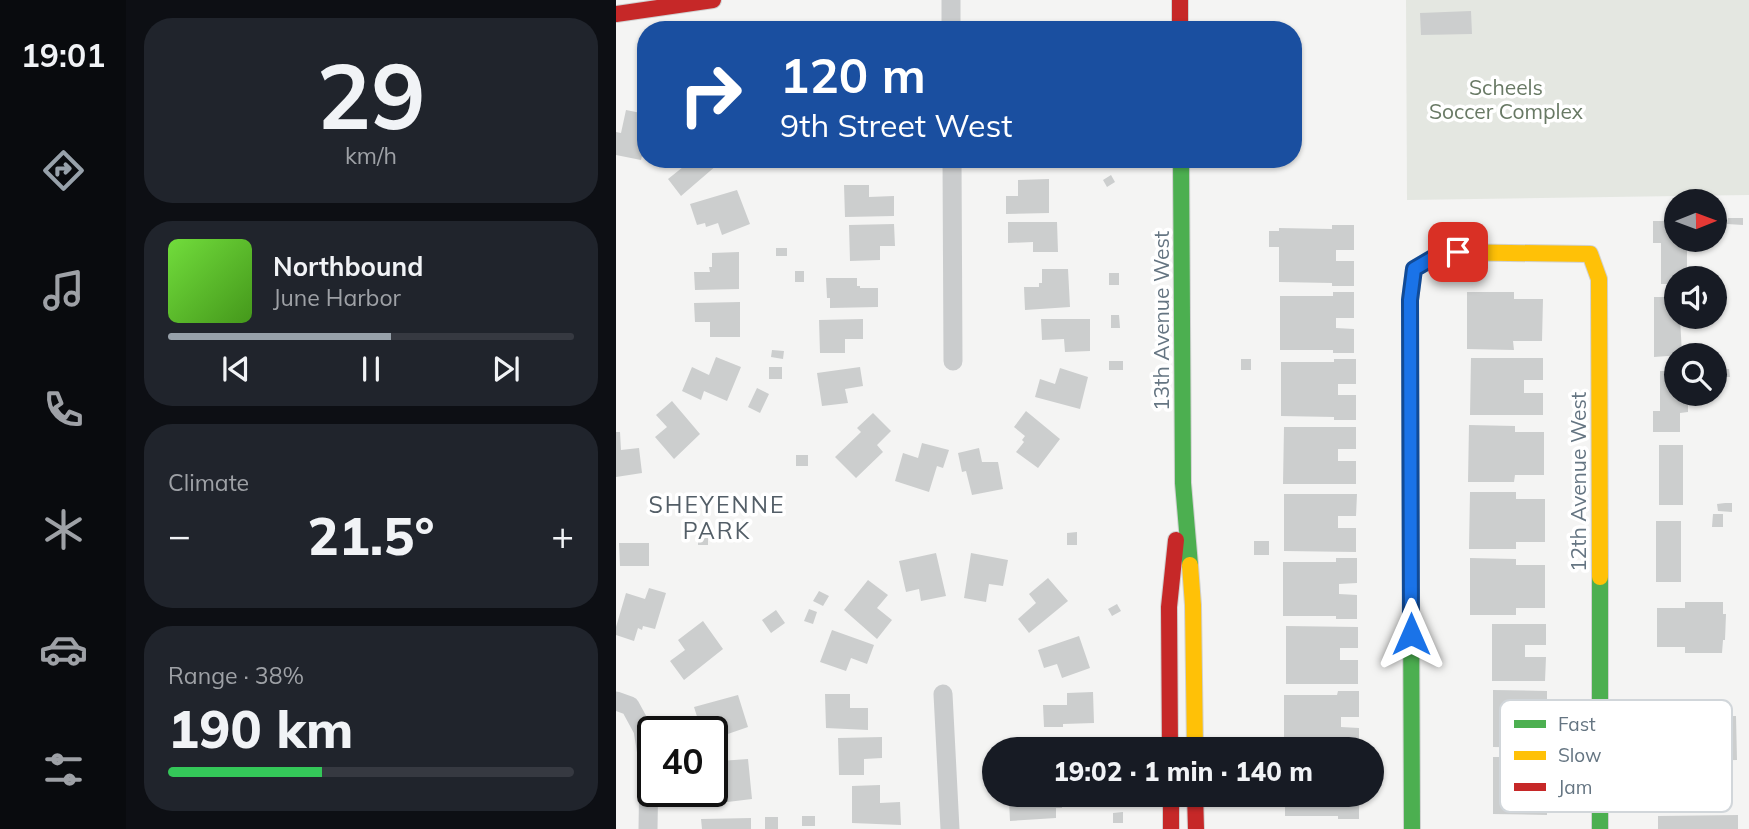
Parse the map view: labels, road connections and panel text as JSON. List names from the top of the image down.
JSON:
{
  "streets": {
    "street": ["13th Avenue West", "12th Avenue West"]
  },
  "districts": ["SHEYENNE PARK"],
  "parks": ["Scheels Soccer Complex"],
  "legend": ["Fast", "Slow", "Jam"],
  "north": "right",
  "page": {
    "tabs": "19:01",
    "tile": [
      ["29", "km/h"],
      "Climate",
      ["Range · 38%", "190 km"]
    ],
    "turn": ["120 m", "9th Street West"],
    "song": ["Northbound", "June Harbor"],
    "heat": ["−", "21.5°", "+"],
    "limit": "40",
    "trip": "19:02 · 1 min · 140 m"
  }
}
